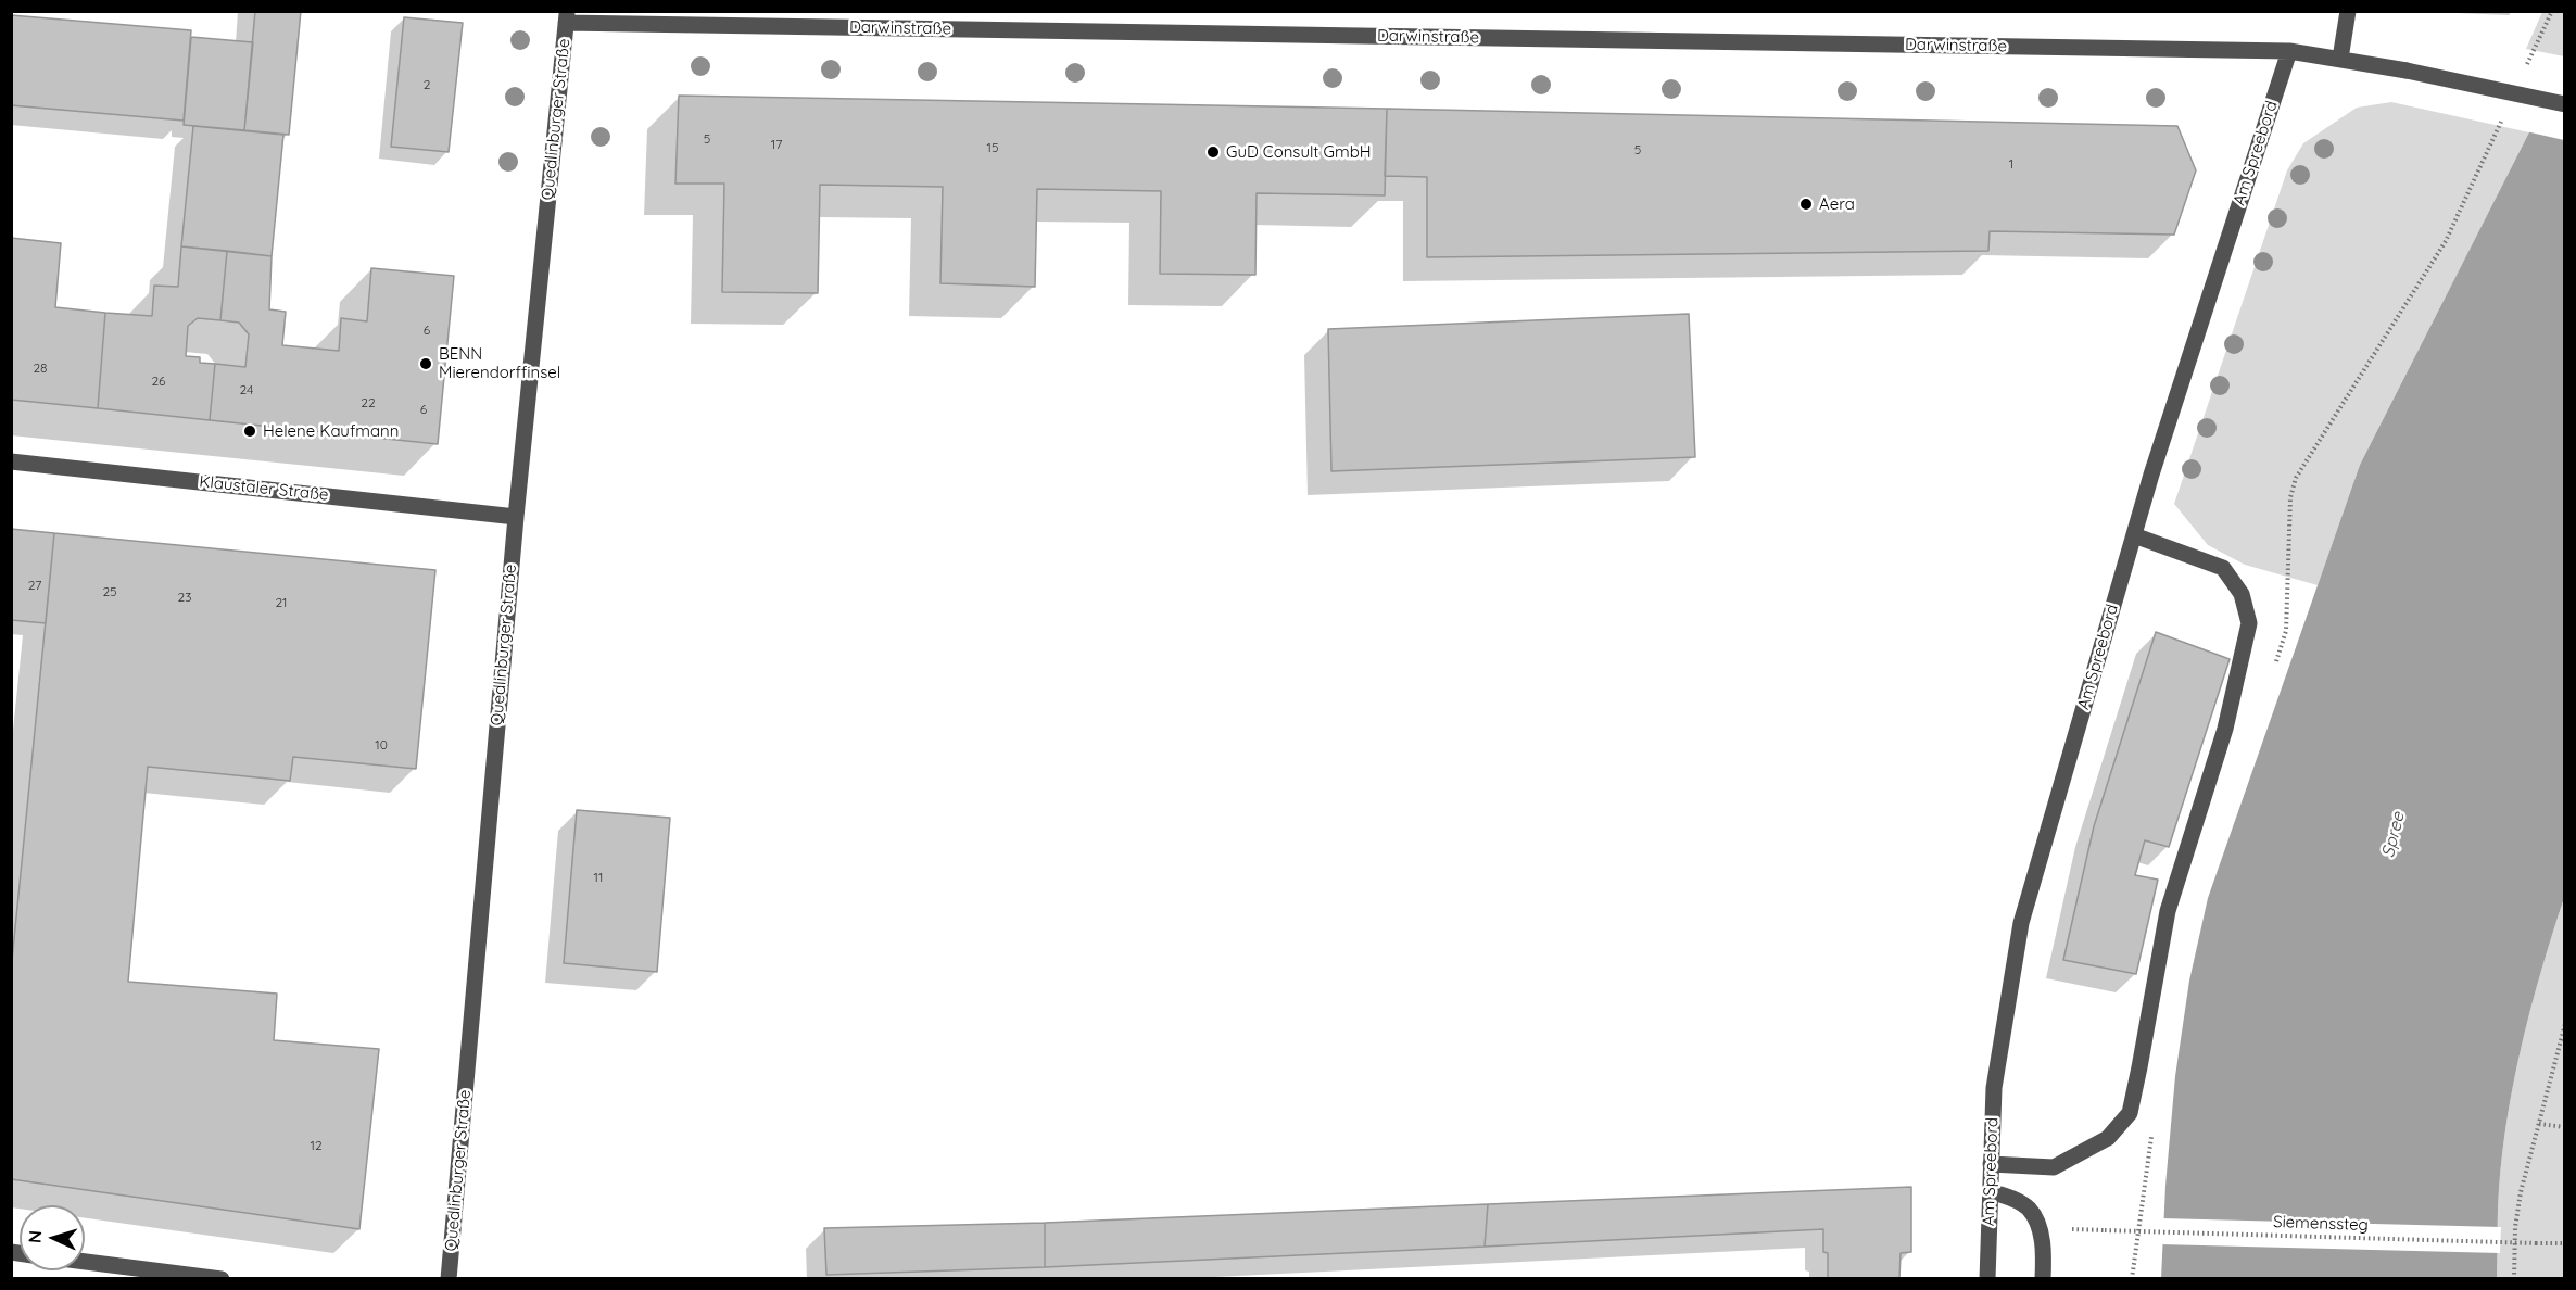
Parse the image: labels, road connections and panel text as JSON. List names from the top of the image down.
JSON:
{
  "streets": {
    "street": [
      "Darwinstraße",
      "Quedlinburger Straße",
      "Am Spreebord",
      "Klaustaler Straße"
    ],
    "path": ["Siemenssteg"]
  },
  "crossings": [
    ["Darwinstraße", "Quedlinburger Straße"],
    ["Darwinstraße", "Am Spreebord"],
    ["Quedlinburger Straße", "Klaustaler Straße"]
  ],
  "water": ["Spree"],
  "places": [
    "GuD Consult GmbH",
    "Aera",
    "BENN Mierendorffinsel",
    "Helene Kaufmann"
  ],
  "house_numbers": [
    "2",
    "5",
    "17",
    "15",
    "5",
    "1",
    "6",
    "28",
    "26",
    "24",
    "22",
    "6",
    "27",
    "25",
    "23",
    "21",
    "10",
    "11",
    "12"
  ],
  "north": "left"
}
